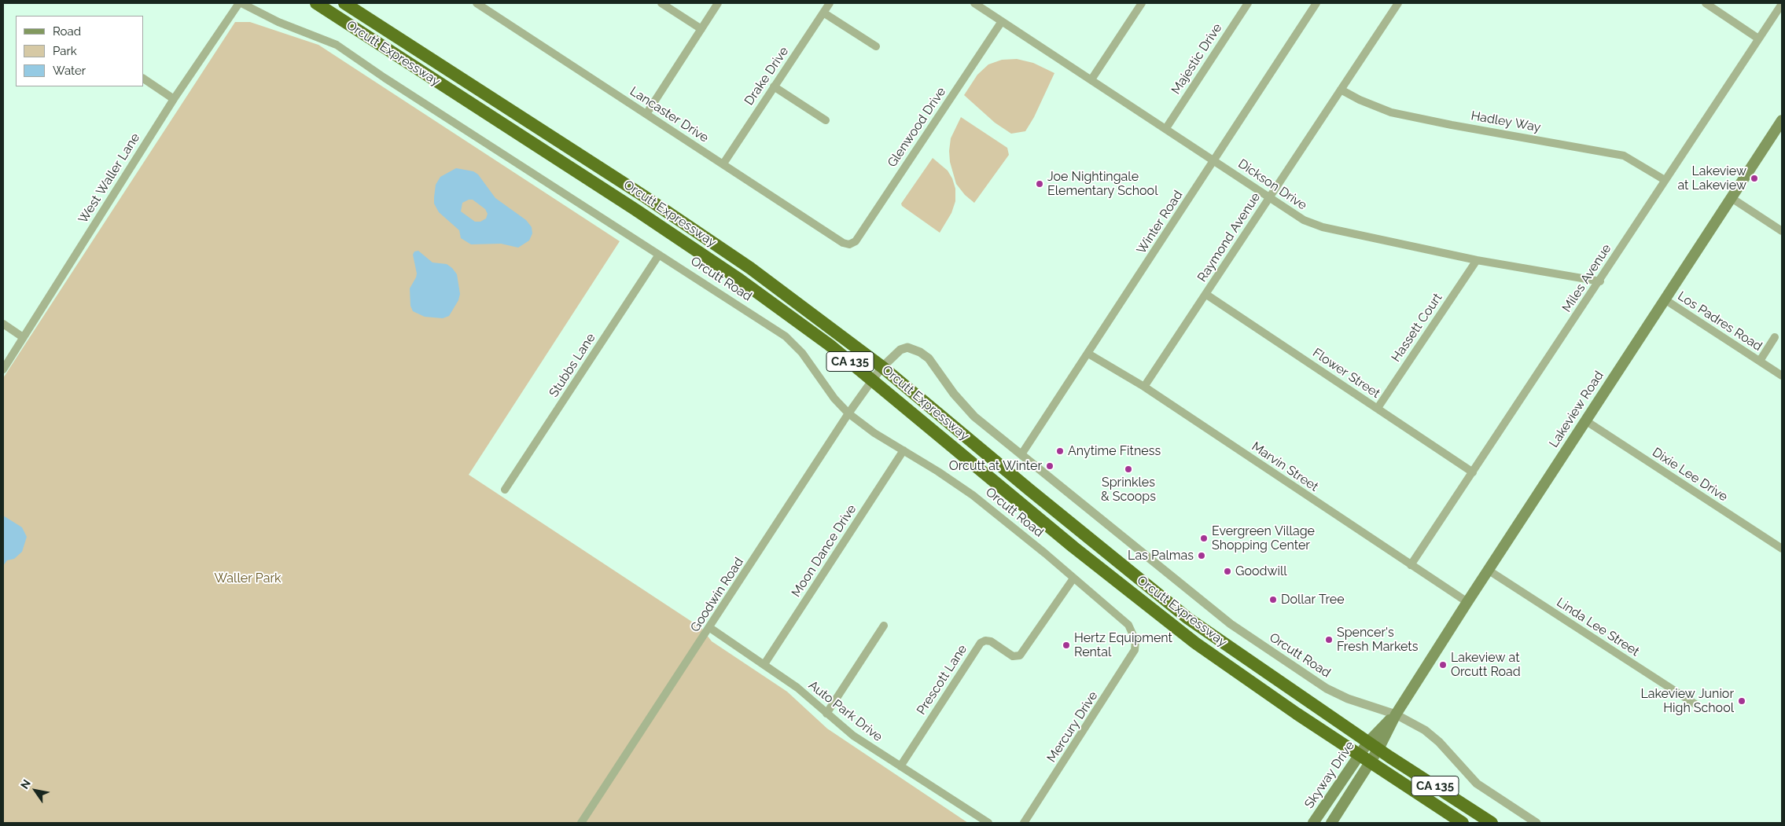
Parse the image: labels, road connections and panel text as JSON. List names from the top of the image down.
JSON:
{
  "streets": {
    "highway": ["Orcutt Expressway", "CA 135"],
    "main road": ["Lakeview Road", "Skyway Drive"],
    "street": [
      "Majestic Drive",
      "Drake Drive",
      "Lancaster Drive",
      "Hadley Way",
      "Glenwood Drive",
      "West Waller Lane",
      "Dickson Drive",
      "Winter Road",
      "Raymond Avenue",
      "Miles Avenue",
      "Orcutt Road",
      "Los Padres Road",
      "Hassett Court",
      "Stubbs Lane",
      "Flower Street",
      "Marvin Street",
      "Dixie Lee Drive",
      "Moon Dance Drive",
      "Goodwin Road",
      "Linda Lee Street",
      "Prescott Lane",
      "Auto Park Drive",
      "Mercury Drive"
    ]
  },
  "crossings": [
    ["Orcutt Expressway", "Orcutt Road"],
    ["Orcutt Expressway", "Lakeview Road"],
    ["Orcutt Expressway", "Goodwin Road"],
    ["Orcutt Expressway", "Skyway Drive"],
    ["Majestic Drive", "Dickson Drive"],
    ["Drake Drive", "Lancaster Drive"],
    ["Lancaster Drive", "Glenwood Drive"],
    ["Hadley Way", "Raymond Avenue"],
    ["Hadley Way", "Miles Avenue"],
    ["Glenwood Drive", "Dickson Drive"],
    ["West Waller Lane", "Orcutt Road"],
    ["Dickson Drive", "Winter Road"],
    ["Dickson Drive", "Raymond Avenue"],
    ["Dickson Drive", "Miles Avenue"],
    ["Dickson Drive", "Hassett Court"],
    ["Winter Road", "Orcutt Road"],
    ["Winter Road", "Marvin Street"],
    ["Raymond Avenue", "Flower Street"],
    ["Raymond Avenue", "Marvin Street"],
    ["Miles Avenue", "Flower Street"],
    ["Miles Avenue", "Marvin Street"],
    ["Orcutt Road", "Stubbs Lane"],
    ["Orcutt Road", "Lakeview Road"],
    ["Orcutt Road", "Moon Dance Drive"],
    ["Orcutt Road", "Goodwin Road"],
    ["Orcutt Road", "Prescott Lane"],
    ["Orcutt Road", "Mercury Drive"],
    ["Los Padres Road", "Lakeview Road"],
    ["Hassett Court", "Flower Street"],
    ["Lakeview Road", "Marvin Street"],
    ["Lakeview Road", "Dixie Lee Drive"],
    ["Lakeview Road", "Linda Lee Street"],
    ["Lakeview Road", "Skyway Drive"],
    ["Moon Dance Drive", "Auto Park Drive"],
    ["Goodwin Road", "Auto Park Drive"],
    ["Prescott Lane", "Auto Park Drive"]
  ],
  "parks": ["Waller Park"],
  "places": [
    "Lakeview at Lakeview",
    "Joe Nightingale Elementary School",
    "Anytime Fitness",
    "Orcutt at Winter",
    "Sprinkles & Scoops",
    "Evergreen Village Shopping Center",
    "Las Palmas",
    "Goodwill",
    "Dollar Tree",
    "Spencer's Fresh Markets",
    "Hertz Equipment Rental",
    "Lakeview at Orcutt Road",
    "Lakeview Junior High School"
  ],
  "legend": ["Road", "Park", "Water"],
  "north": "top left"
}
